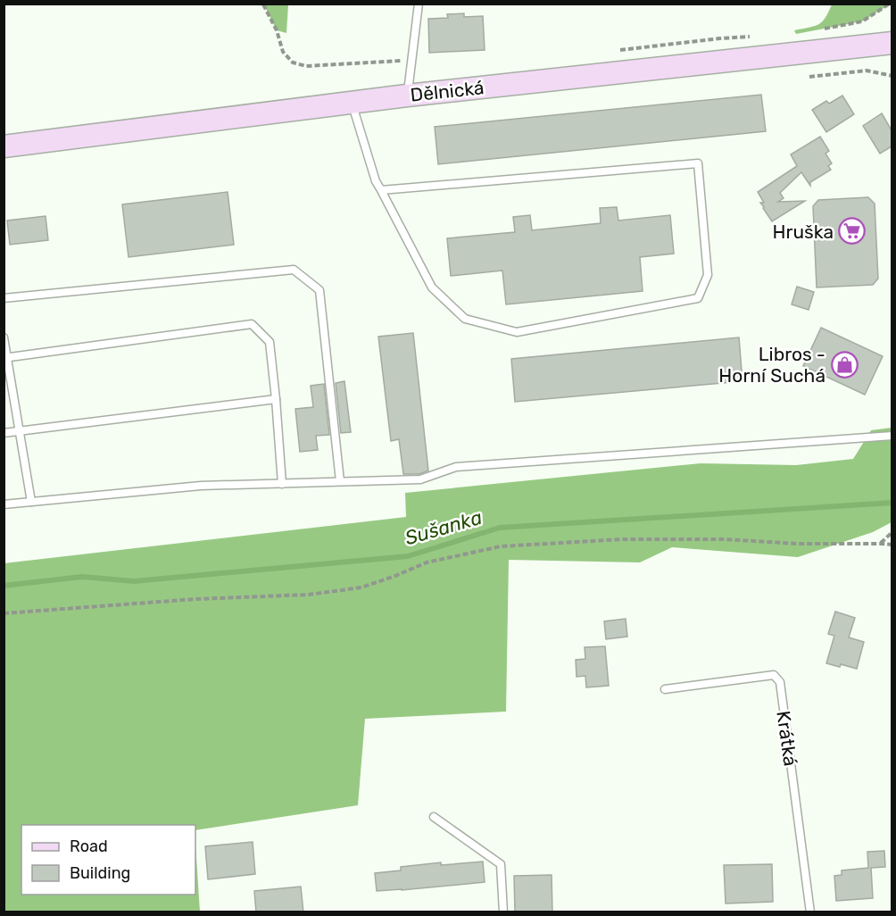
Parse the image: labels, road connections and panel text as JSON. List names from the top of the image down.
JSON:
{
  "streets": {
    "main road": ["Dělnická"],
    "lane": ["Krátká"]
  },
  "water": ["Sušanka"],
  "places": {
    "supermarket": ["Hruška"],
    "shop": ["Libros - Horní Suchá"]
  },
  "legend": ["Road", "Building"]
}
